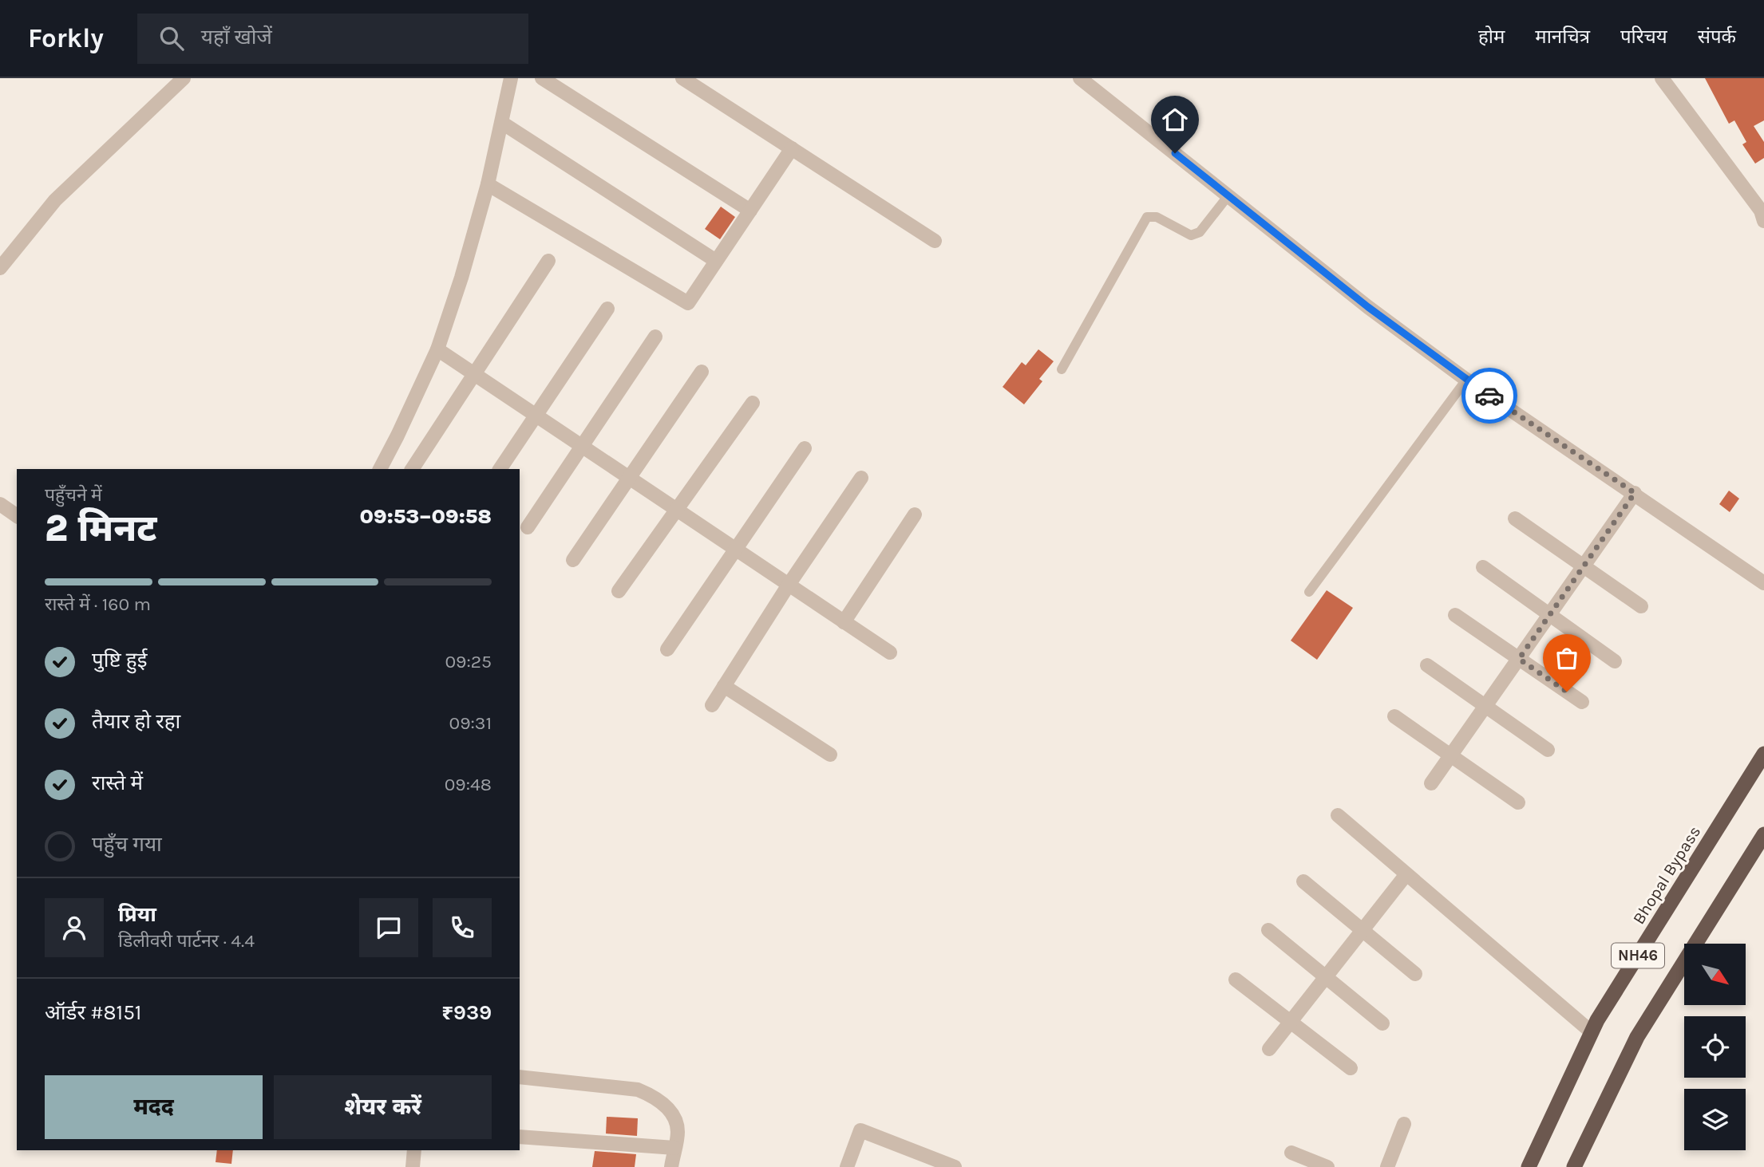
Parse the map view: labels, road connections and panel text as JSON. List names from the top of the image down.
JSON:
{
  "streets": {
    "highway": ["Bhopal Bypass", "NH46"]
  },
  "north": "bottom right",
  "page": {
    "header": "Forkly",
    "search": "यहाँ खोजें",
    "nav": [
      "होम",
      "मानचित्र",
      "परिचय",
      "संपर्क"
    ],
    "heading": ["2 मिनट", "पहुँचने में", "09:53–09:58"],
    "panel": [
      "प्रिया",
      "डिलीवरी पार्टनर · 4.4",
      "ऑर्डर #8151",
      "₹939"
    ],
    "bar": "रास्ते में · 160 m",
    "list": [
      ["पुष्टि हुई", "09:25"],
      ["तैयार हो रहा", "09:31"],
      ["रास्ते में", "09:48"],
      "पहुँच गया"
    ],
    "buttons": ["मदद", "शेयर करें"]
  }
}
